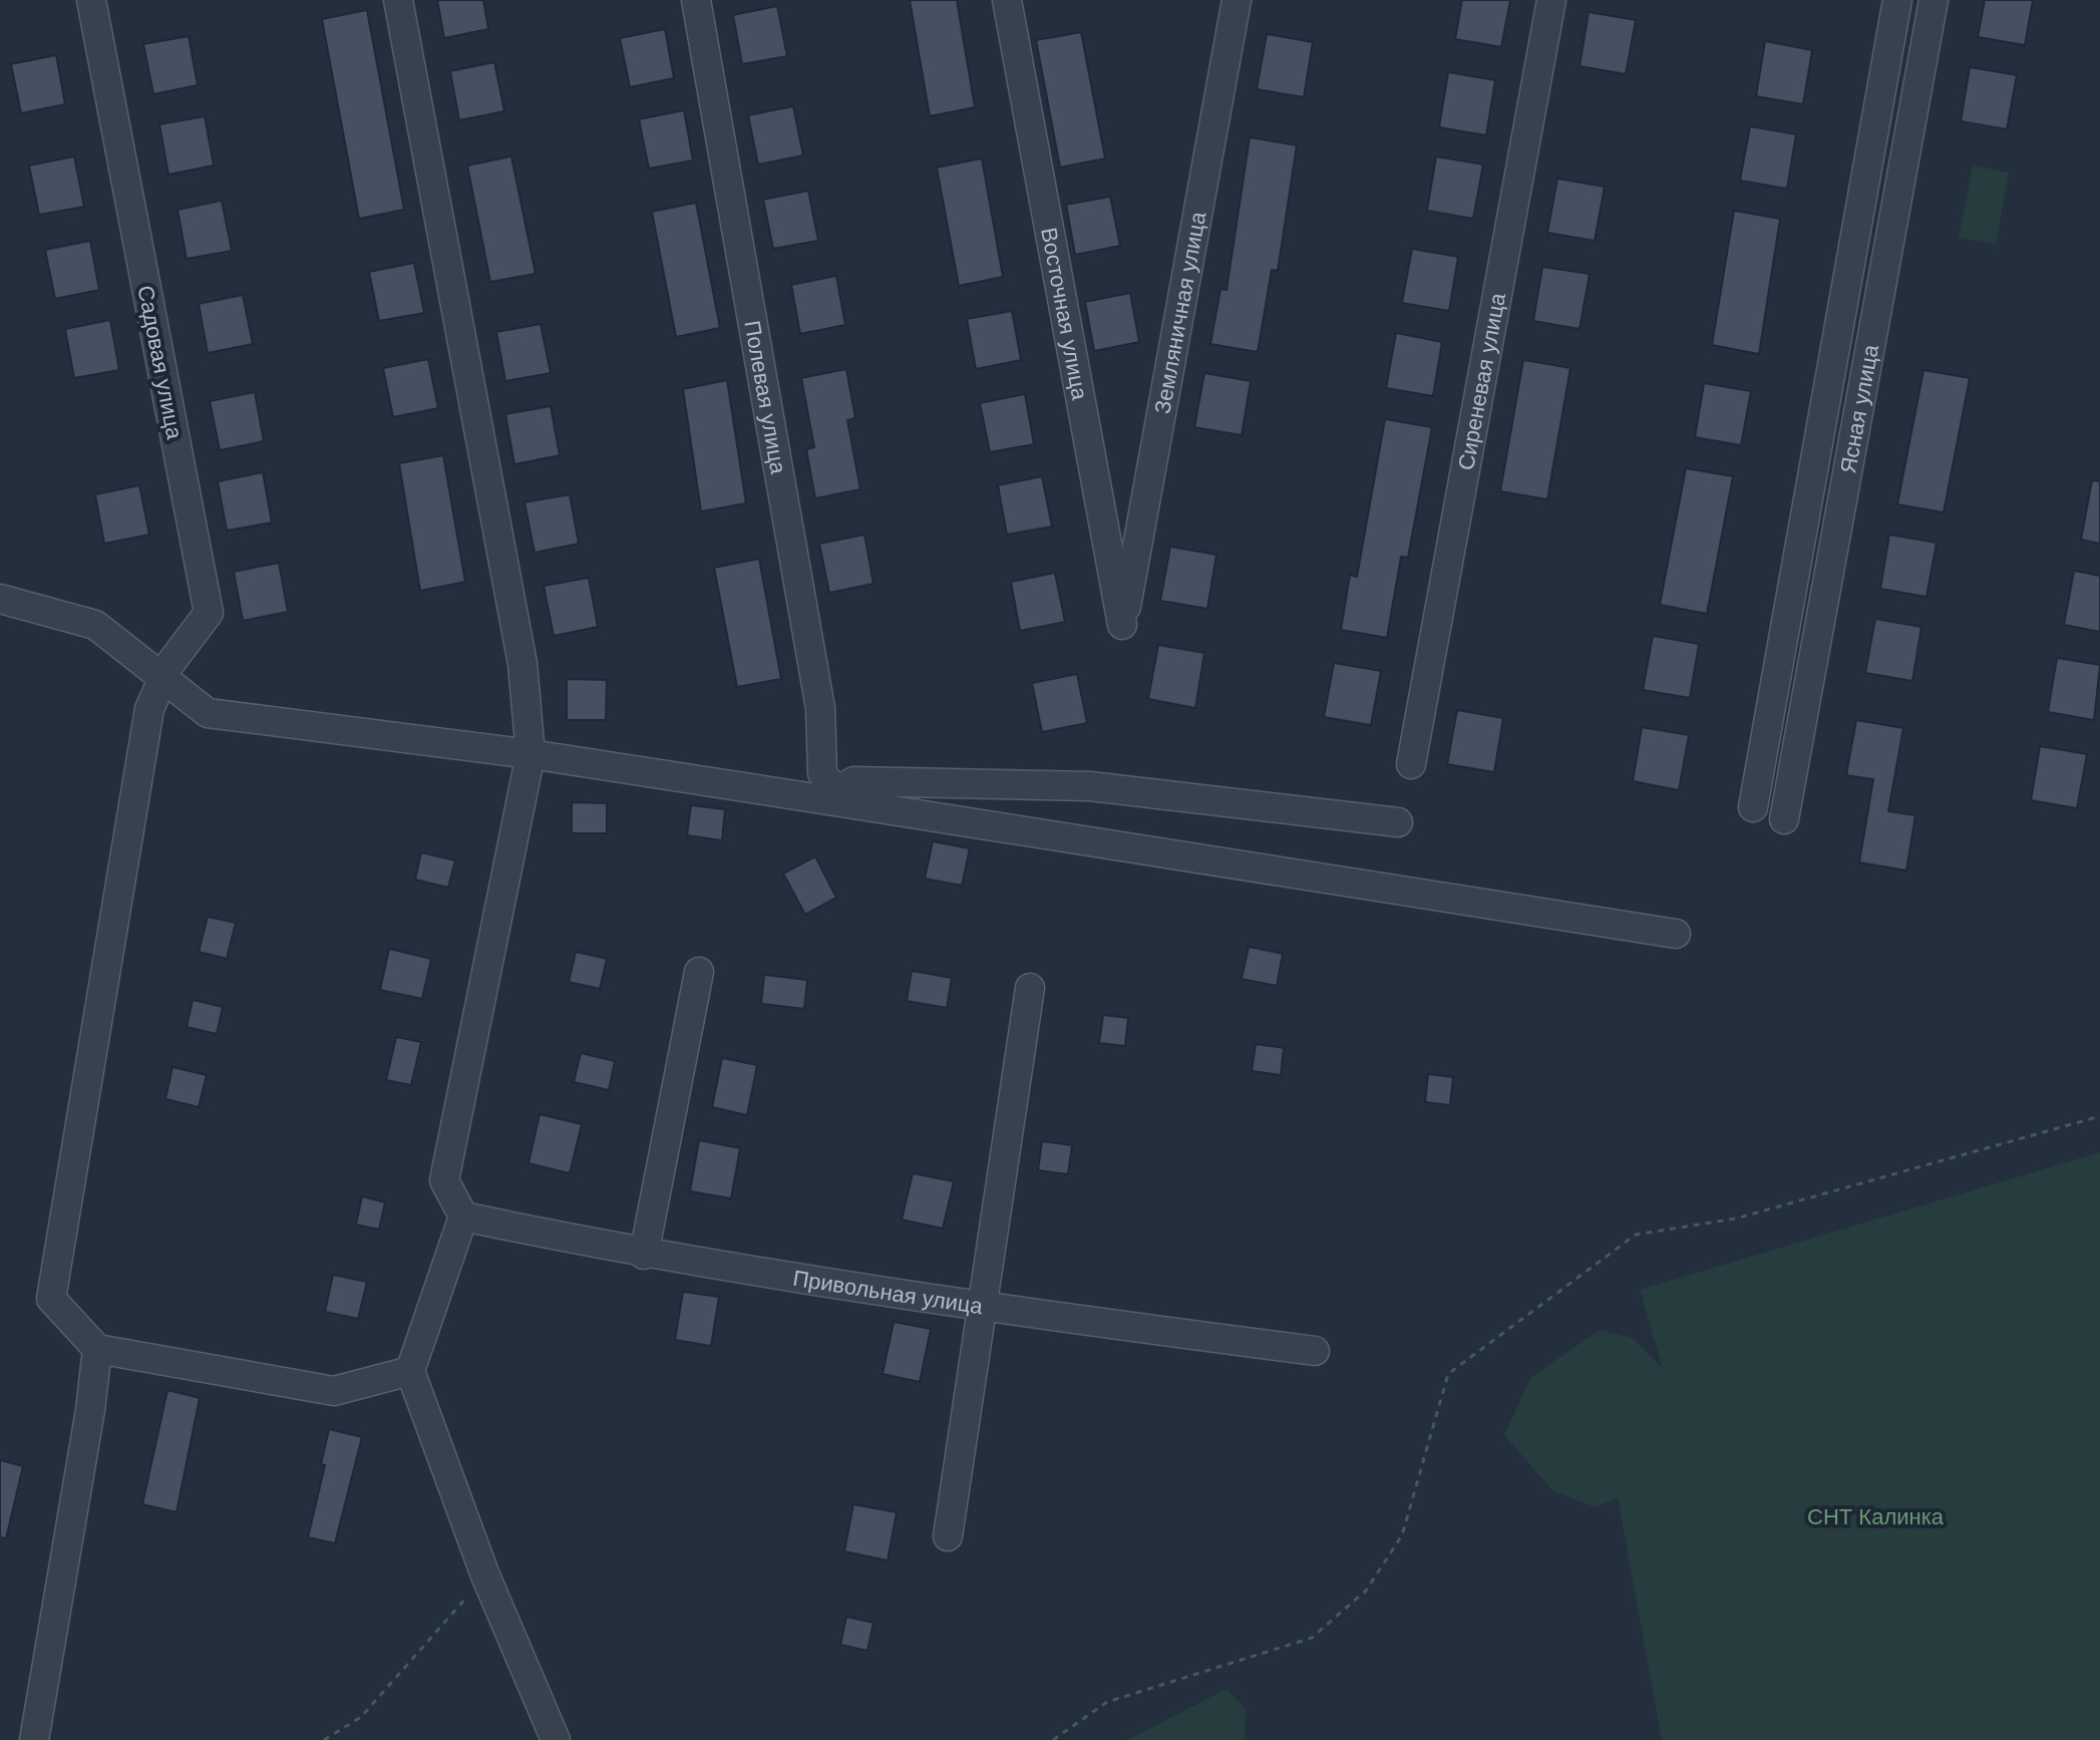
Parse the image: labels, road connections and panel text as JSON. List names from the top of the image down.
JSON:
{
  "streets": {
    "street": [
      "Восточная улица",
      "Земляничная улица",
      "Садовая улица",
      "Сиреневая улица",
      "Полевая улица",
      "Ясная улица",
      "Привольная улица"
    ]
  },
  "crossings": [
    ["Восточная улица", "Земляничная улица"]
  ],
  "parks": ["СНТ Калинка"]
}
